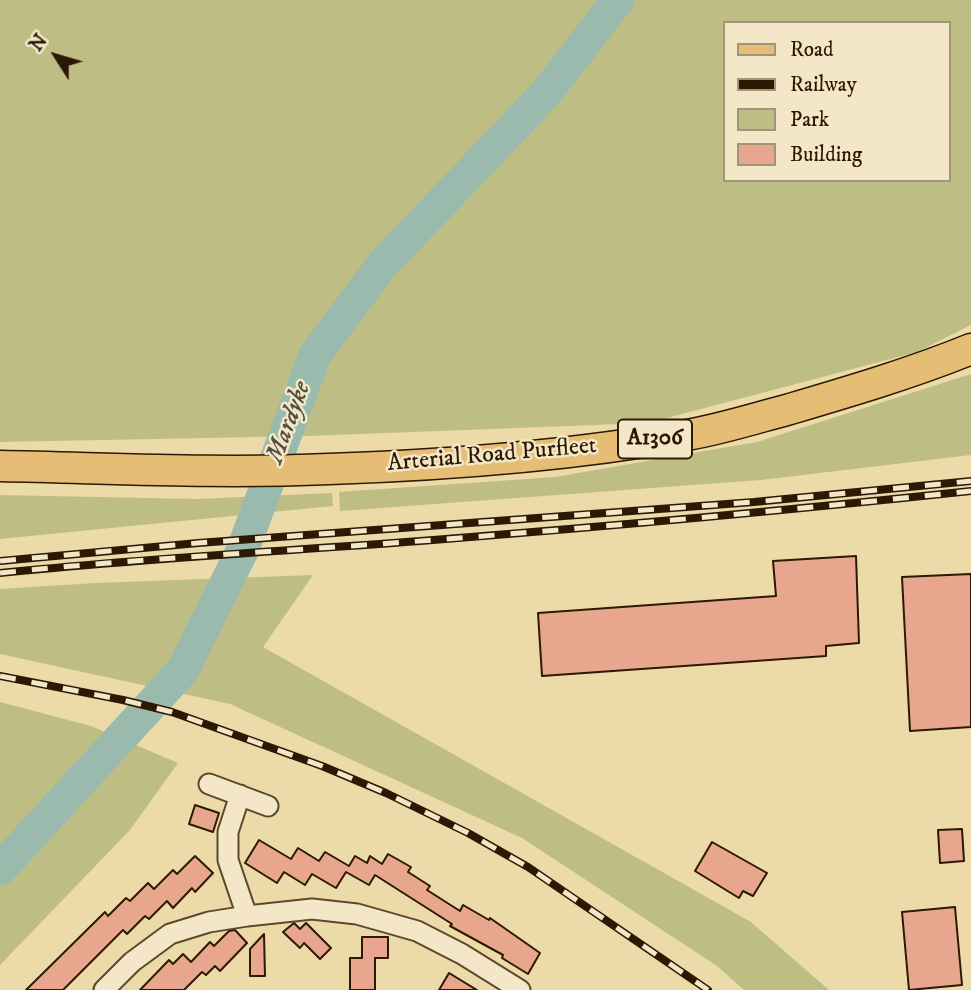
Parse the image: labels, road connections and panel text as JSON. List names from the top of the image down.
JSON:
{
  "streets": {
    "main road": ["A1306", "Arterial Road Purfleet"]
  },
  "water": ["Mardyke"],
  "legend": [
    "Road",
    "Railway",
    "Park",
    "Building"
  ],
  "north": "top left"
}
